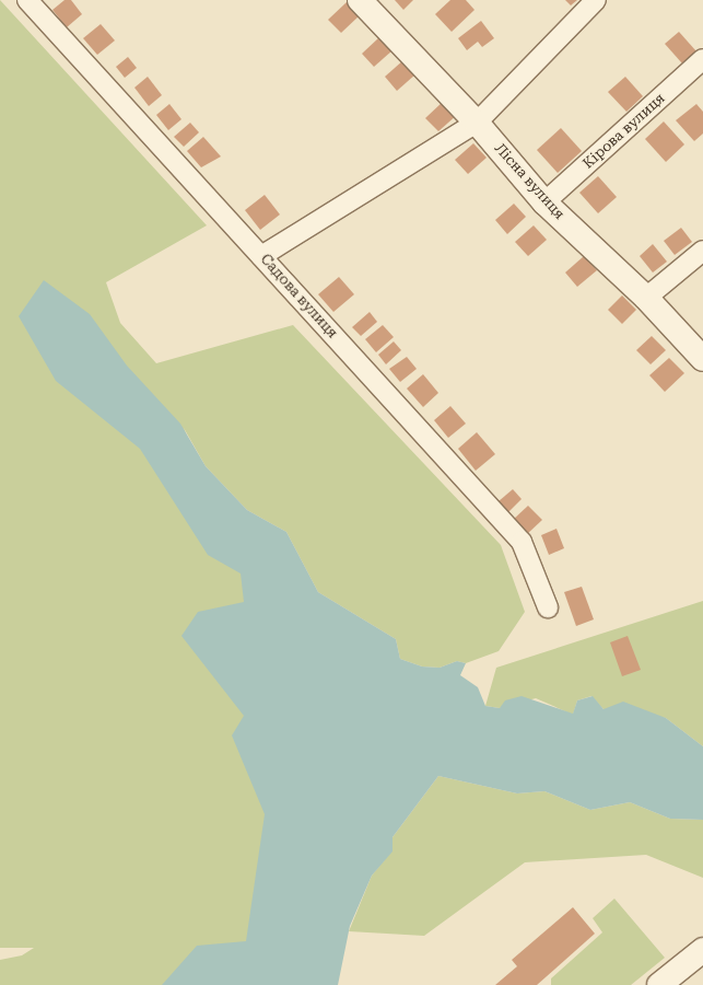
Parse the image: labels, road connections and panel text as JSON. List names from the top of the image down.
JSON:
{
  "streets": {
    "street": ["Кірова вулиця", "Лісна вулиця", "Садова вулиця"]
  },
  "crossings": [
    ["Кірова вулиця", "Лісна вулиця"]
  ]
}
